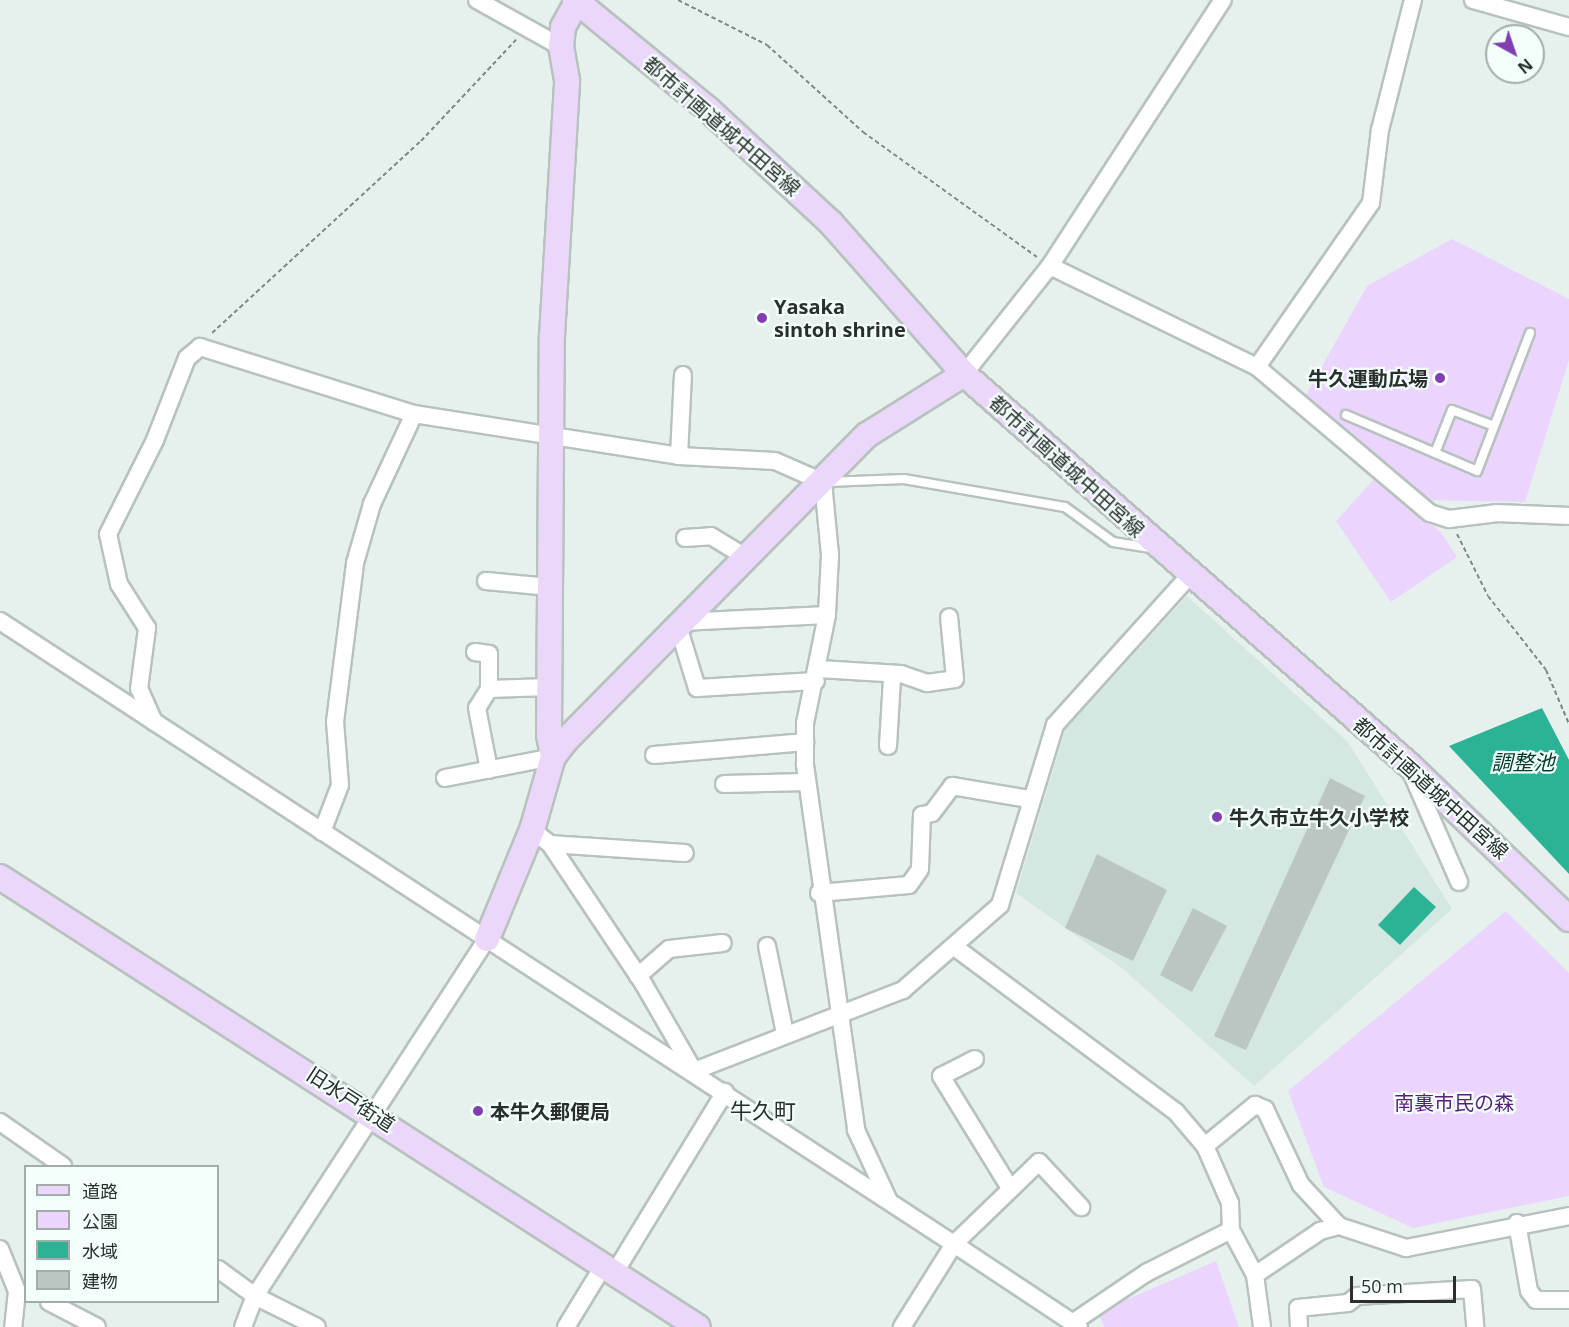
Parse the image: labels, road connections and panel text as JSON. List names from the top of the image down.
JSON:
{
  "streets": {
    "street": ["都市計画道城中田宮線", "旧水戸街道"]
  },
  "districts": ["牛久町"],
  "water": ["調整池"],
  "parks": ["南裏市民の森"],
  "places": [
    "Yasaka sintoh shrine",
    "牛久運動広場",
    "牛久市立牛久小学校",
    "本牛久郵便局"
  ],
  "legend": [
    "道路",
    "公園",
    "水域",
    "建物"
  ],
  "scale_bar": "50 m",
  "north": "bottom right"
}
